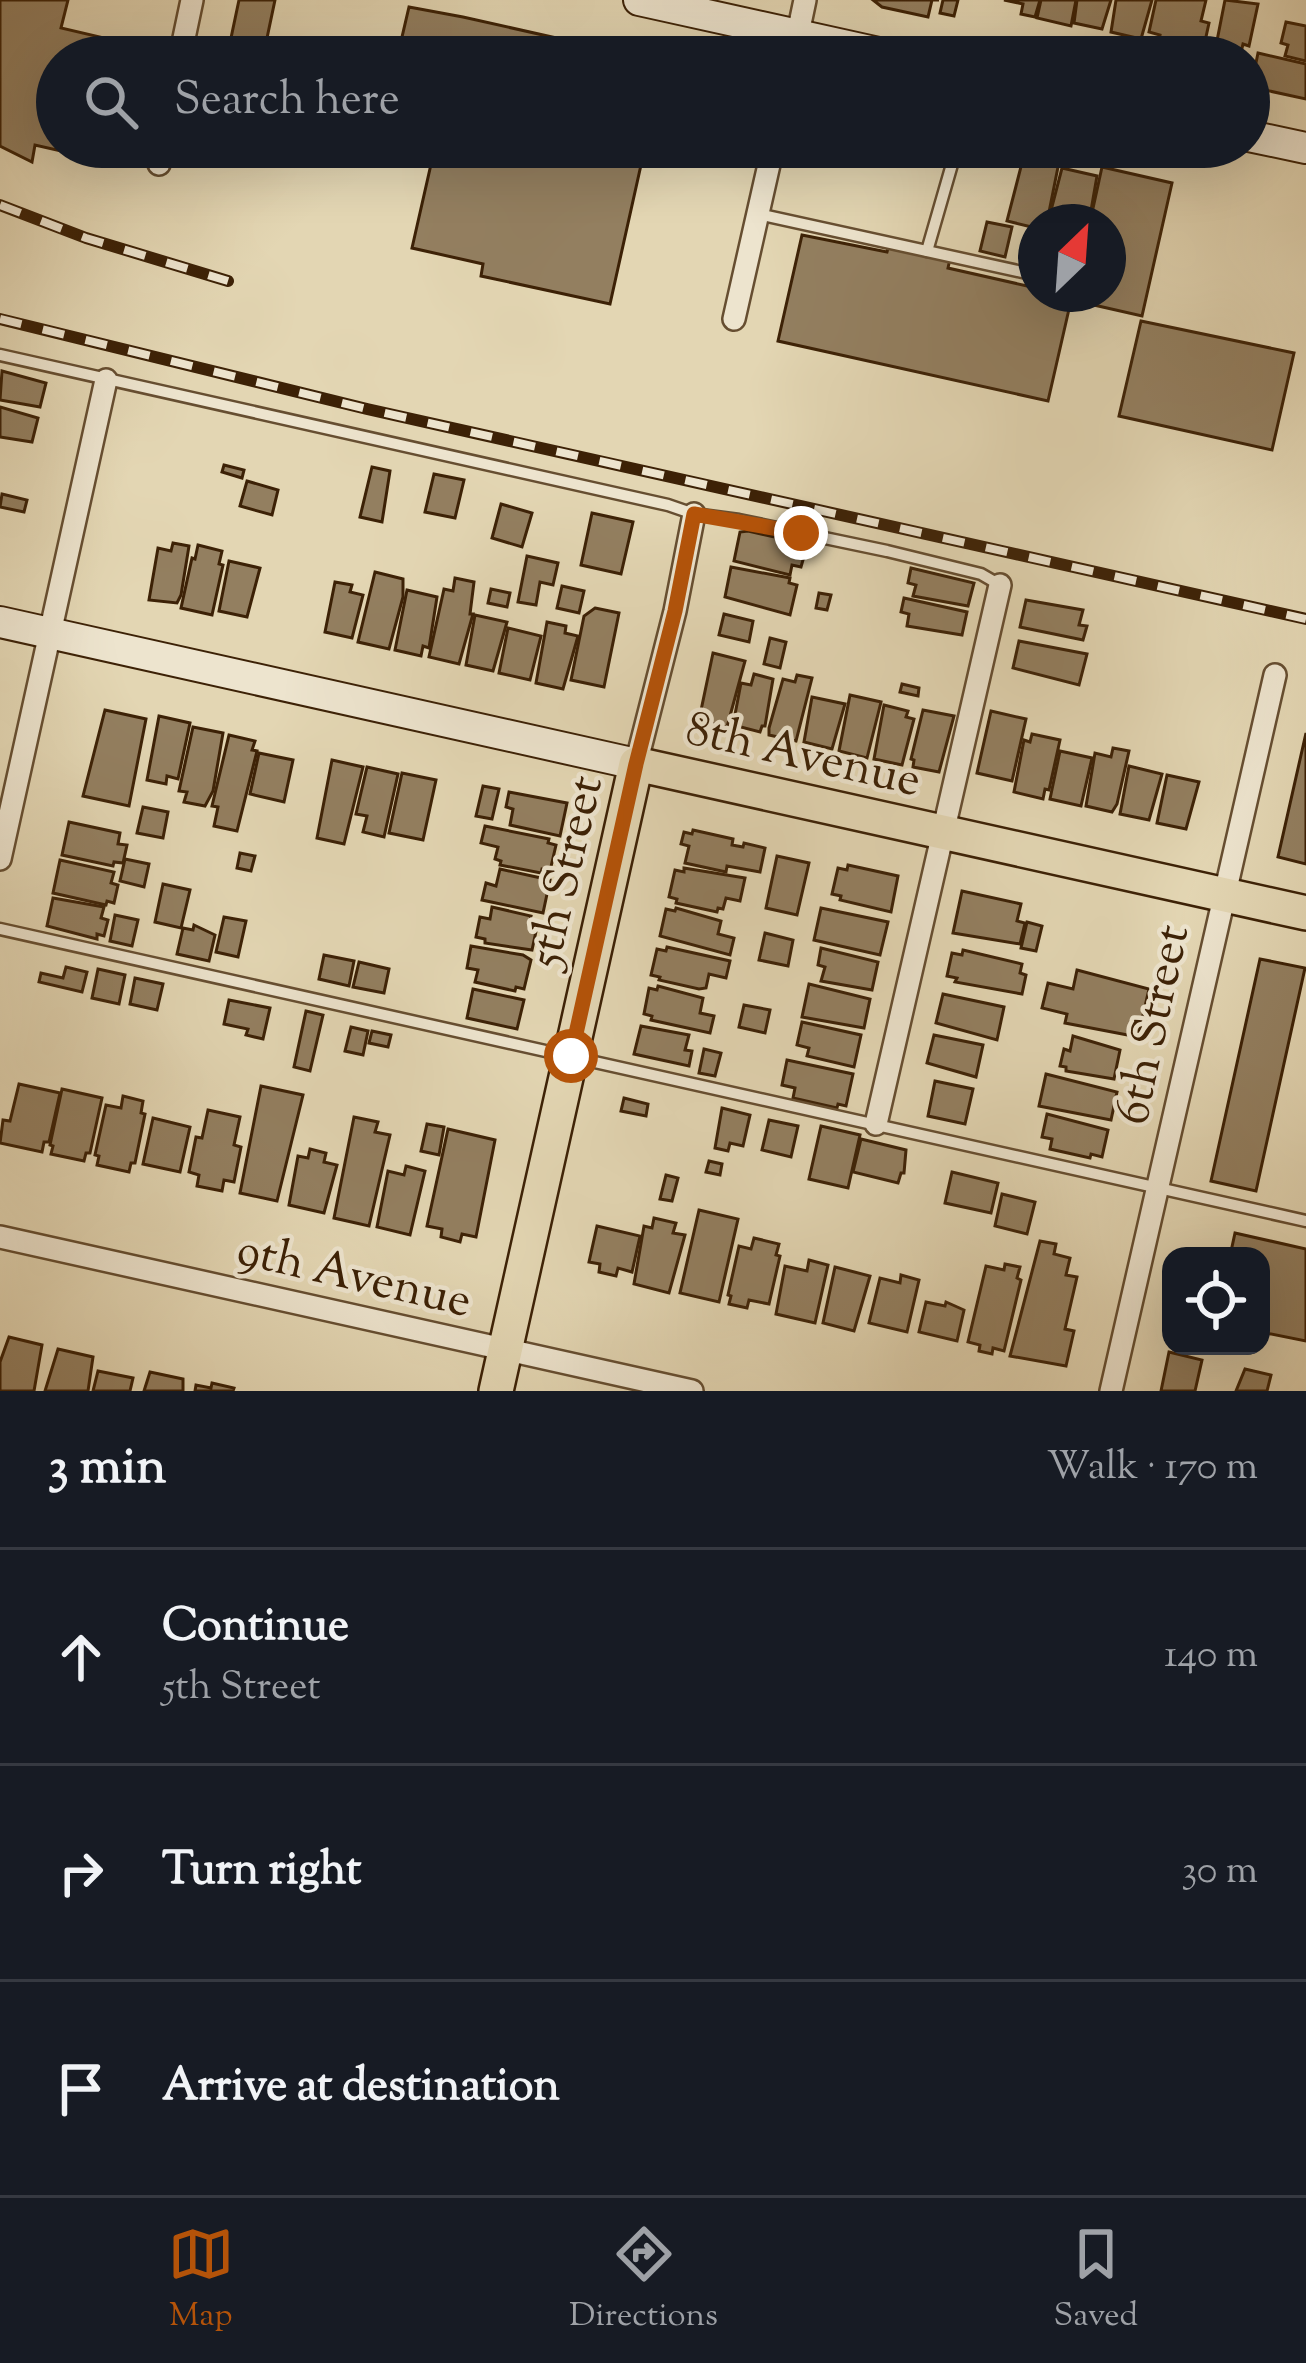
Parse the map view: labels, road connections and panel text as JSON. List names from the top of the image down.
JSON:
{
  "streets": {
    "main road": ["8th Avenue", "5th Street"],
    "street": ["6th Street", "9th Avenue"]
  },
  "crossings": [
    ["8th Avenue", "5th Street"],
    ["8th Avenue", "6th Street"],
    ["5th Street", "9th Avenue"]
  ],
  "north": "top right",
  "page": {
    "search": "Search here",
    "heading": ["3 min", "Walk · 170 m"],
    "list": [
      ["Continue", "5th Street", "140 m"],
      ["Turn right", "30 m"],
      "Arrive at destination"
    ],
    "nav": ["Map", "Directions", "Saved"]
  }
}
